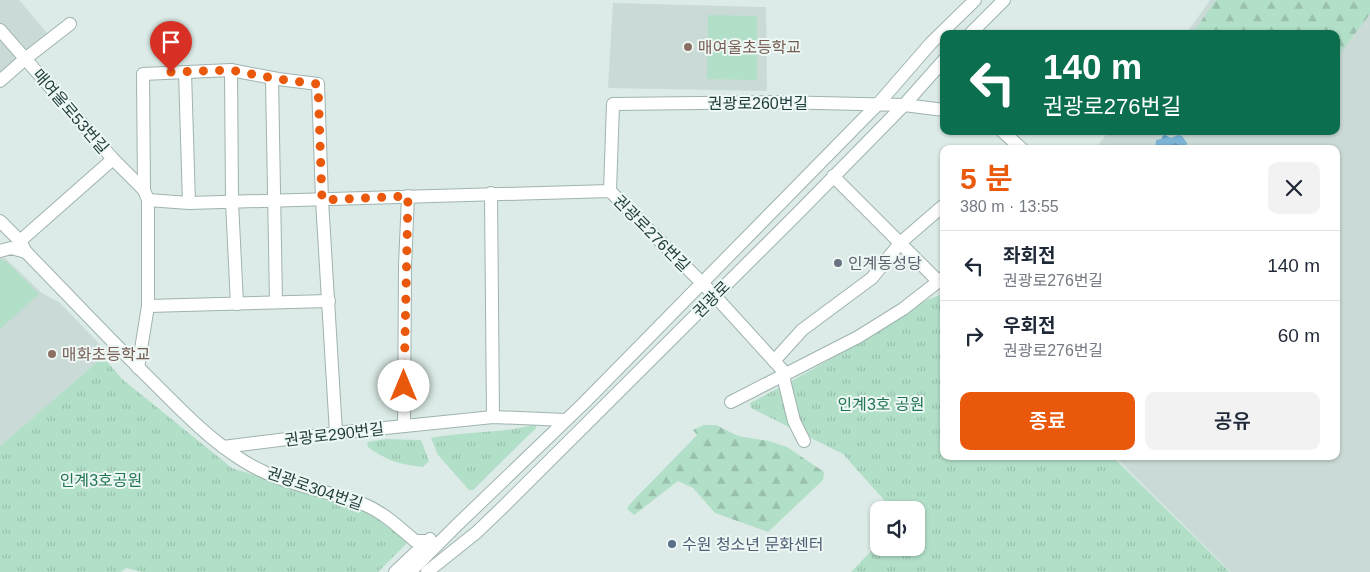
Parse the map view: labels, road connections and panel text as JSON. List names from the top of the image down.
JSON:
{
  "streets": {
    "street": [
      "권광로260번길",
      "매여울로53번길",
      "권광로276번길",
      "권광로",
      "권광로290번길",
      "권광로304번길"
    ]
  },
  "crossings": [
    ["권광로260번길", "권광로276번길"],
    ["권광로260번길", "권광로"],
    ["매여울로53번길", "권광로276번길"],
    ["권광로276번길", "권광로"],
    ["권광로", "권광로290번길"],
    ["권광로", "권광로304번길"],
    ["권광로290번길", "권광로304번길"]
  ],
  "parks": ["인계3호 공원", "인계3호공원"],
  "places": [
    "매여울초등학교",
    "인계동성당",
    "매화초등학교",
    "수원 청소년 문화센터"
  ],
  "page": {
    "turn": ["140 m", "권광로276번길"],
    "heading": ["5 분", "380 m · 13:55"],
    "list": [
      {
        "name": "좌회전",
        "note": "권광로276번길",
        "value": "140 m"
      },
      {
        "name": "우회전",
        "note": "권광로276번길",
        "value": "60 m"
      }
    ],
    "buttons": ["종료", "공유"]
  }
}
